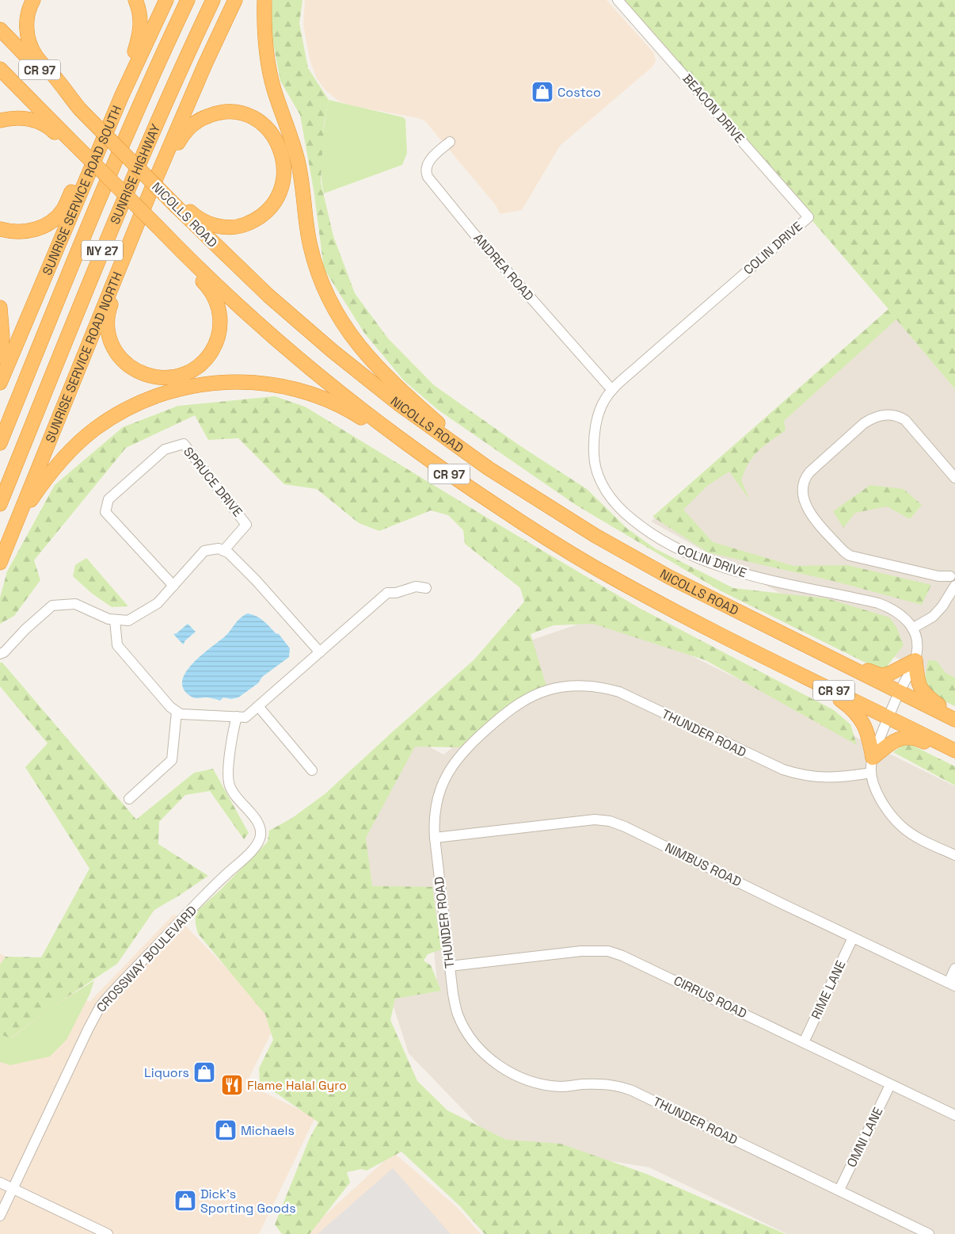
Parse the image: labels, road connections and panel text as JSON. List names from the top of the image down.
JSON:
{
  "streets": {
    "highway": [
      "CR 97",
      "SUNRISE HIGHWAY",
      "SUNRISE SERVICE ROAD SOUTH",
      "NICOLLS ROAD",
      "NY 27",
      "SUNRISE SERVICE ROAD NORTH"
    ],
    "street": [
      "BEACON DRIVE",
      "COLIN DRIVE",
      "ANDREA ROAD",
      "SPRUCE DRIVE",
      "THUNDER ROAD",
      "NIMBUS ROAD",
      "CROSSWAY BOULEVARD",
      "RIME LANE",
      "CIRRUS ROAD",
      "OMNI LANE"
    ]
  },
  "crossings": [
    ["CR 97", "COLIN DRIVE"],
    ["BEACON DRIVE", "COLIN DRIVE"],
    ["NICOLLS ROAD", "COLIN DRIVE"],
    ["NICOLLS ROAD", "SUNRISE SERVICE ROAD NORTH"],
    ["COLIN DRIVE", "ANDREA ROAD"],
    ["COLIN DRIVE", "THUNDER ROAD"],
    ["THUNDER ROAD", "NIMBUS ROAD"],
    ["THUNDER ROAD", "CIRRUS ROAD"],
    ["THUNDER ROAD", "OMNI LANE"],
    ["NIMBUS ROAD", "RIME LANE"],
    ["RIME LANE", "CIRRUS ROAD"],
    ["CIRRUS ROAD", "OMNI LANE"]
  ],
  "places": {
    "shop": [
      "Costco",
      "Liquors",
      "Michaels",
      "Dick's Sporting Goods"
    ],
    "restaurant": ["Flame Halal Gyro"]
  }
}
